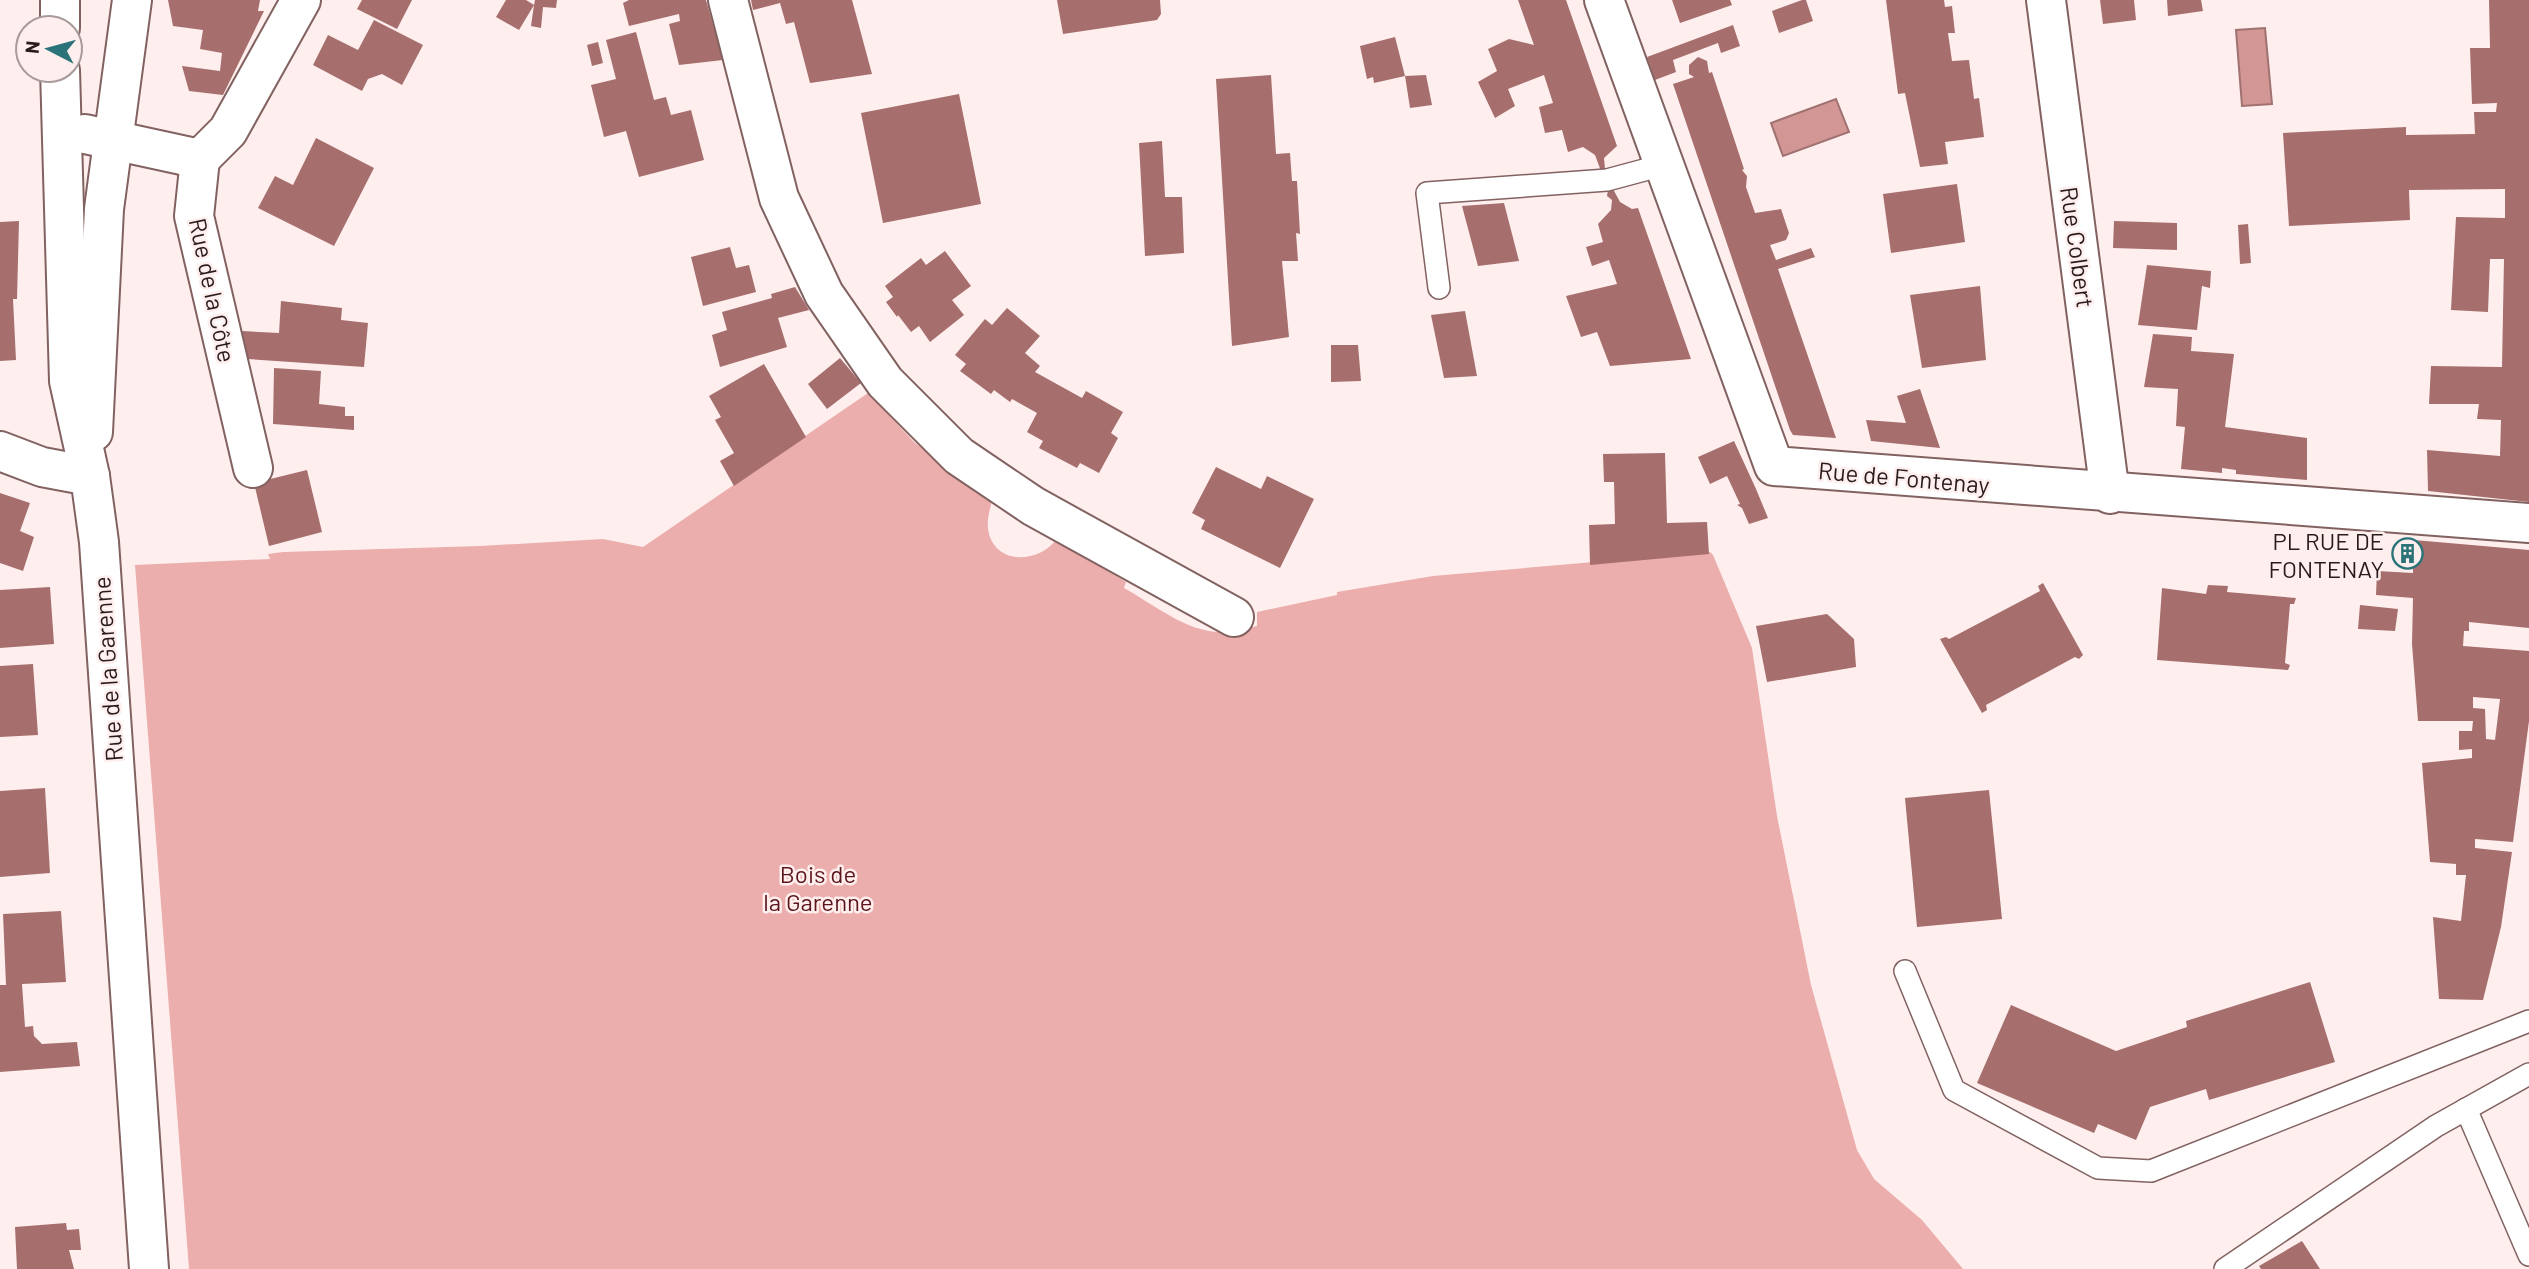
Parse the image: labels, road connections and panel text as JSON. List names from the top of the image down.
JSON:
{
  "streets": {
    "street": [
      "Rue Colbert",
      "Rue de la Côte",
      "Rue de Fontenay",
      "Rue de la Garenne"
    ]
  },
  "crossings": [
    ["Rue Colbert", "Rue de Fontenay"]
  ],
  "parks": ["Bois de la Garenne"],
  "places": {
    "building": ["PL RUE DE FONTENAY"]
  },
  "north": "left"
}
